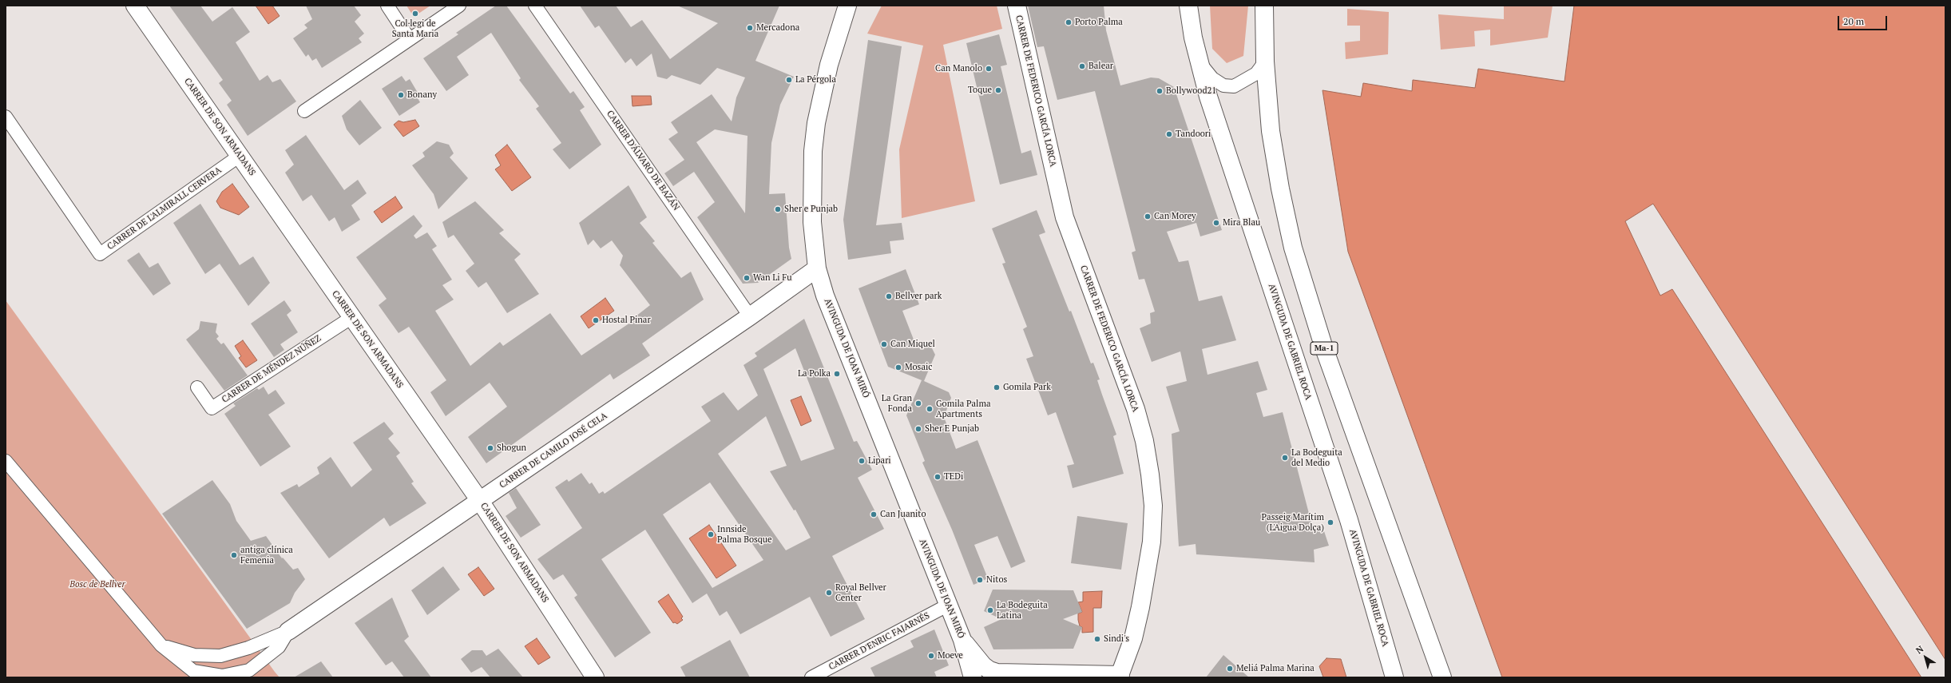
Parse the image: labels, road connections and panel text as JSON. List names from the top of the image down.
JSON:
{
  "streets": {
    "main road": [
      "CARRER DE FEDERICO GARCÍA LORCA",
      "CARRER DE SON ARMADANS",
      "AVINGUDA DE GABRIEL ROCA",
      "AVINGUDA DE JOAN MIRÓ",
      "Ma-1",
      "CARRER DE CAMILO JOSÉ CELA"
    ],
    "street": [
      "CARRER D'ÁLVARO DE BAZÁN",
      "CARRER DE L'ALMIRALL CERVERA",
      "CARRER DE MÉNDEZ NÚÑEZ",
      "CARRER D'ENRIC FAJARNÉS"
    ]
  },
  "crossings": [
    ["CARRER DE SON ARMADANS", "CARRER DE L'ALMIRALL CERVERA"],
    ["CARRER DE SON ARMADANS", "CARRER DE MÉNDEZ NÚÑEZ"],
    ["CARRER DE SON ARMADANS", "CARRER DE CAMILO JOSÉ CELA"],
    ["CARRER D'ÁLVARO DE BAZÁN", "CARRER DE CAMILO JOSÉ CELA"],
    ["AVINGUDA DE JOAN MIRÓ", "CARRER DE CAMILO JOSÉ CELA"],
    ["AVINGUDA DE JOAN MIRÓ", "CARRER D'ENRIC FAJARNÉS"]
  ],
  "parks": ["Bosc de Bellver"],
  "places": [
    "Col·legi de Santa Maria",
    "Porto Palma",
    "Mercadona",
    "Balear",
    "Can Manolo",
    "La Pérgola",
    "Toque",
    "Bollywood21",
    "Bonany",
    "Tandoori",
    "Sher e Punjab",
    "Can Morey",
    "Mira Blau",
    "Wan Li Fu",
    "Bellver park",
    "Hostal Pinar",
    "Can Miquel",
    "Mosaic",
    "La Polka",
    "Gomila Park",
    "La Gran Fonda",
    "Gomila Palma Apartments",
    "Sher E Punjab",
    "Shogun",
    "La Bodeguita del Medio",
    "Lipari",
    "TEDi",
    "Can Juanito",
    "Passeig Marítim (L'Aigua Dolça)",
    "Innside Palma Bosque",
    "antiga clínica Femenia",
    "Nitos",
    "Royal Bellver Center",
    "La Bodeguita Latina",
    "Sindi's",
    "Moeve",
    "Meliá Palma Marina"
  ],
  "scale_bar": "20 m",
  "north": "top left"
}
